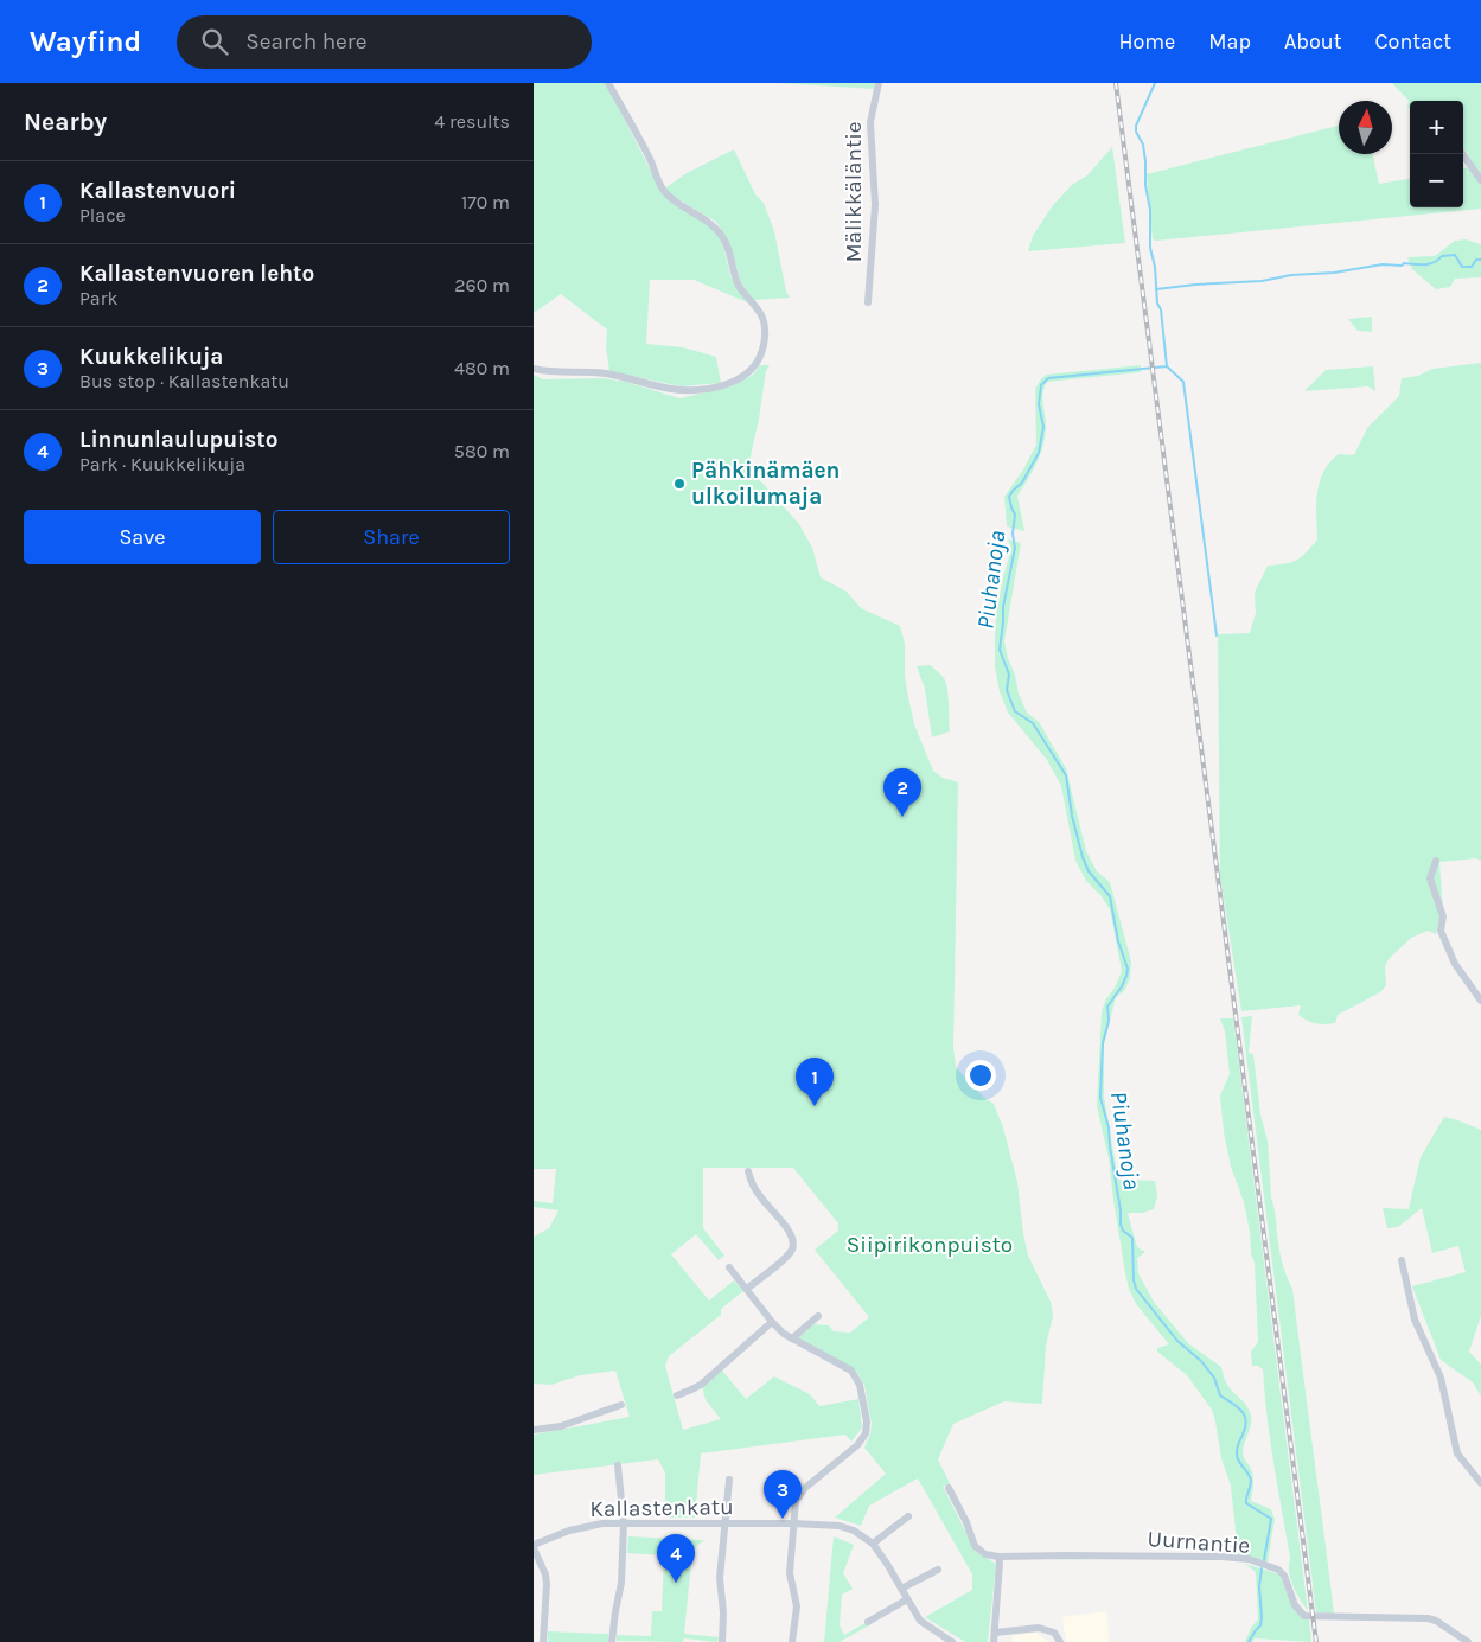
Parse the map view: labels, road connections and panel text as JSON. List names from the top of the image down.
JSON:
{
  "streets": {
    "street": ["Mälikkäläntie", "Kallastenkatu", "Uurnantie"]
  },
  "water": ["Piuhanoja"],
  "parks": ["Siipirikonpuisto"],
  "places": ["Pähkinämäen ulkoilumaja"],
  "north": "top",
  "page": {
    "header": "Wayfind",
    "search": "Search here",
    "nav": [
      "Home",
      "Map",
      "About",
      "Contact"
    ],
    "heading": ["Nearby", "4 results"],
    "map_buttons": ["+", "−"],
    "list": [
      {
        "mark": "1",
        "name": "Kallastenvuori",
        "note": "Place",
        "value": "170 m"
      },
      {
        "mark": "2",
        "name": "Kallastenvuoren lehto",
        "note": "Park",
        "value": "260 m"
      },
      {
        "mark": "3",
        "name": "Kuukkelikuja",
        "note": "Bus stop · Kallastenkatu",
        "value": "480 m"
      },
      {
        "mark": "4",
        "name": "Linnunlaulupuisto",
        "note": "Park · Kuukkelikuja",
        "value": "580 m"
      }
    ],
    "buttons": ["Save", "Share"],
    "pins": [
      "2",
      "1",
      "3",
      "4"
    ]
  }
}
